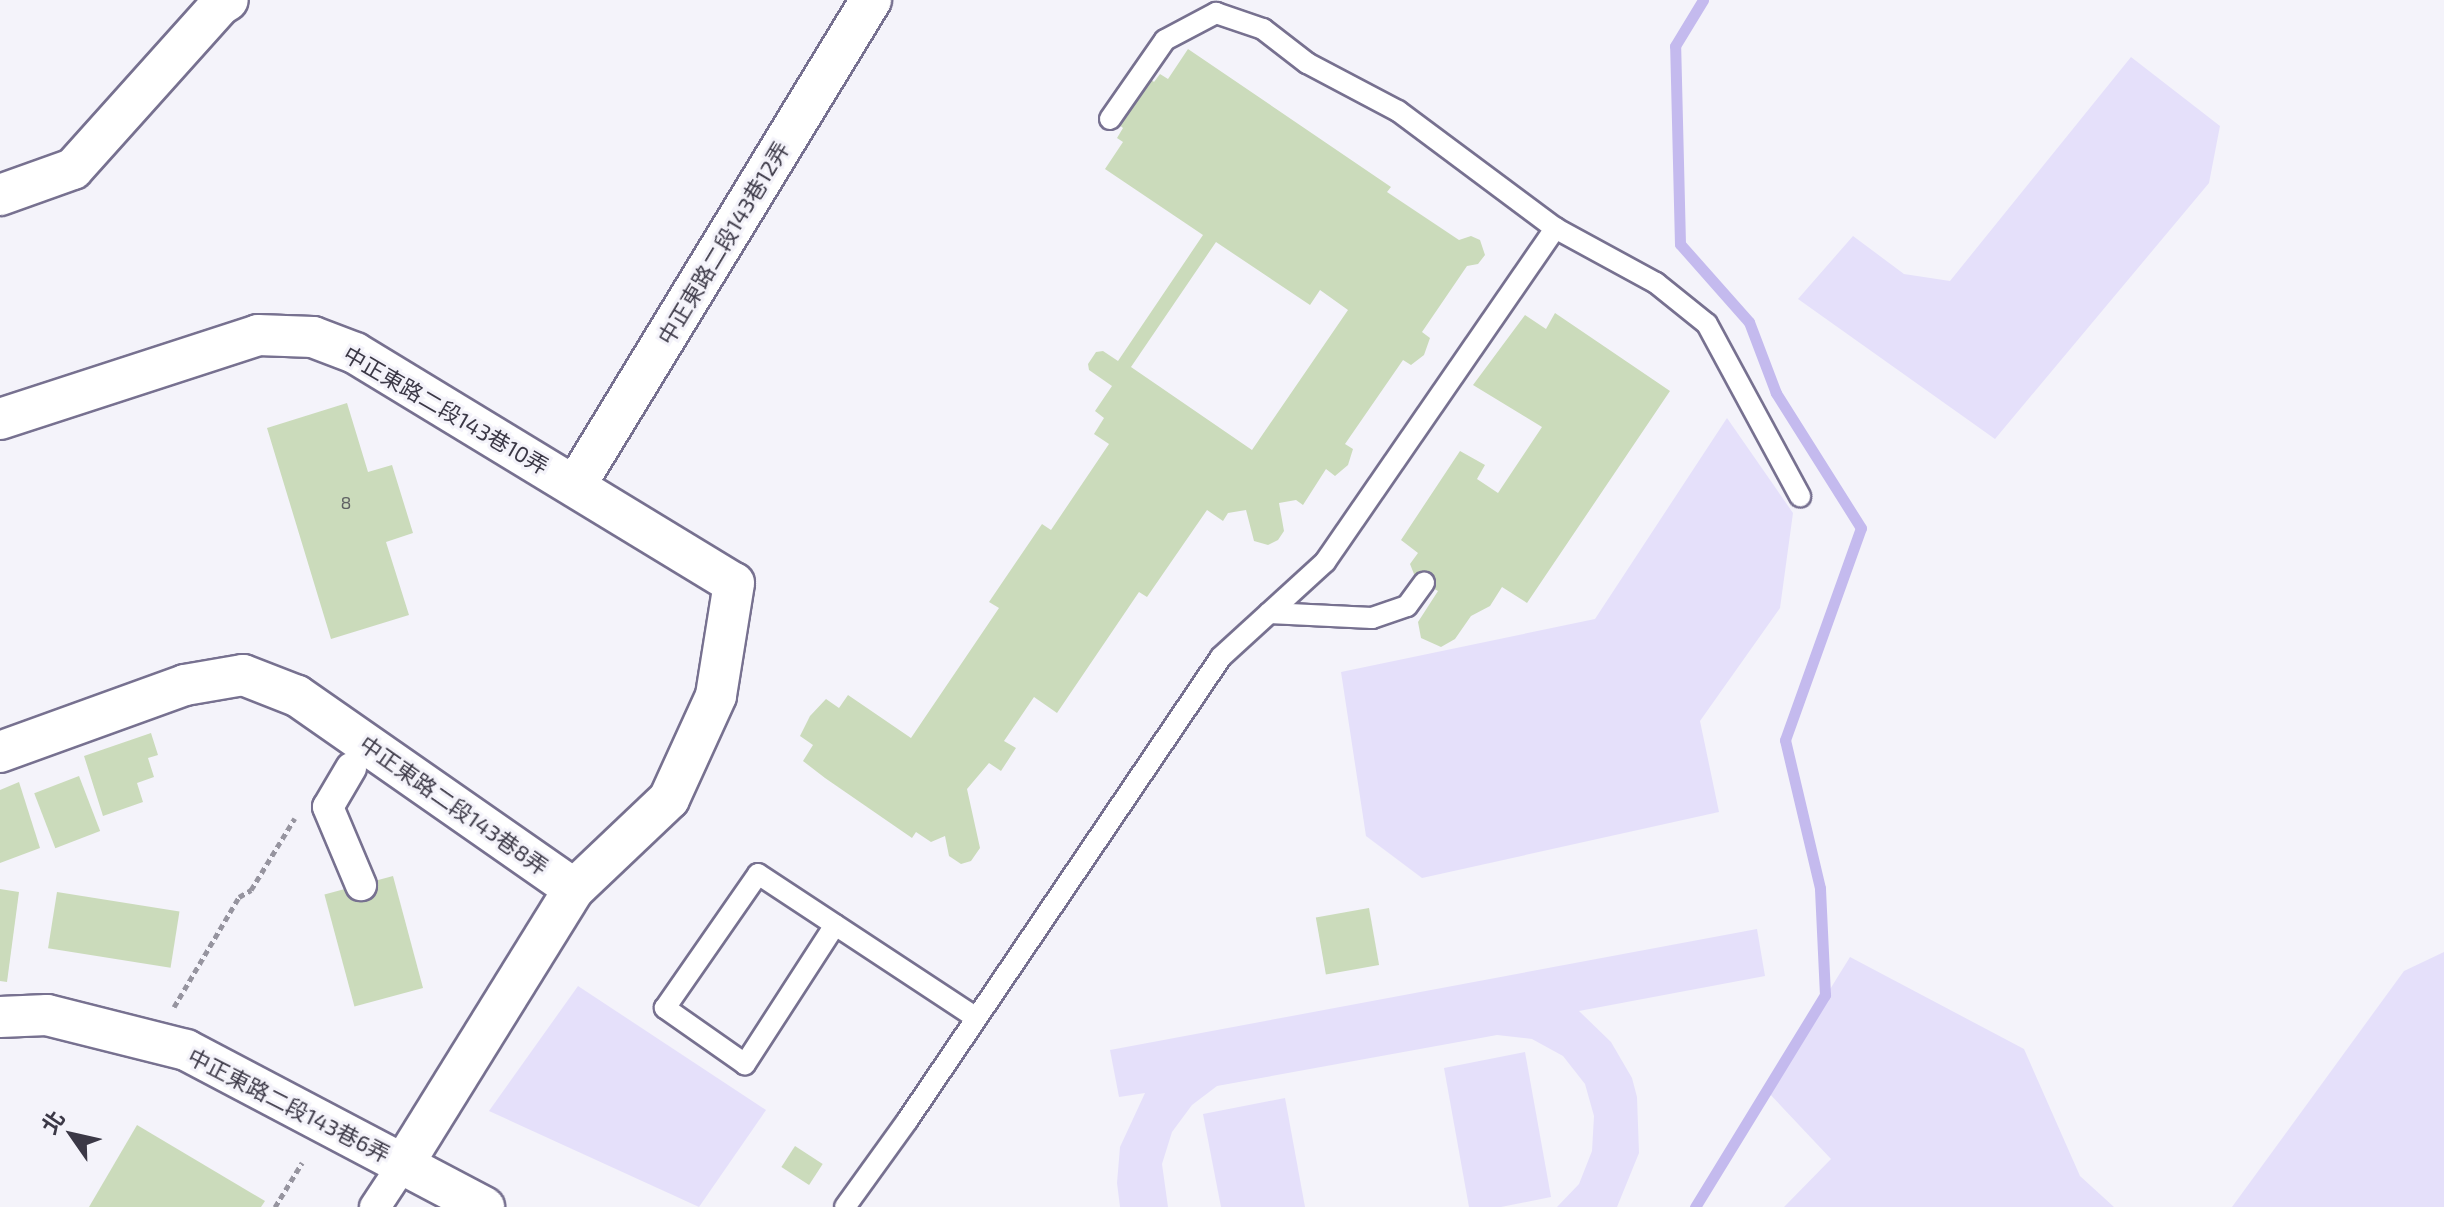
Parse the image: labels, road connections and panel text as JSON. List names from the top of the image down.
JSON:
{
  "streets": {
    "street": [
      "中正東路二段143巷12弄",
      "中正東路二段143巷10弄",
      "中正東路二段143巷8弄",
      "中正東路二段143巷6弄"
    ]
  },
  "crossings": [
    ["中正東路二段143巷12弄", "中正東路二段143巷10弄"],
    ["中正東路二段143巷10弄", "中正東路二段143巷8弄"],
    ["中正東路二段143巷10弄", "中正東路二段143巷6弄"],
    ["中正東路二段143巷8弄", "中正東路二段143巷6弄"]
  ],
  "house_numbers": ["8"],
  "north": "top left"
}
